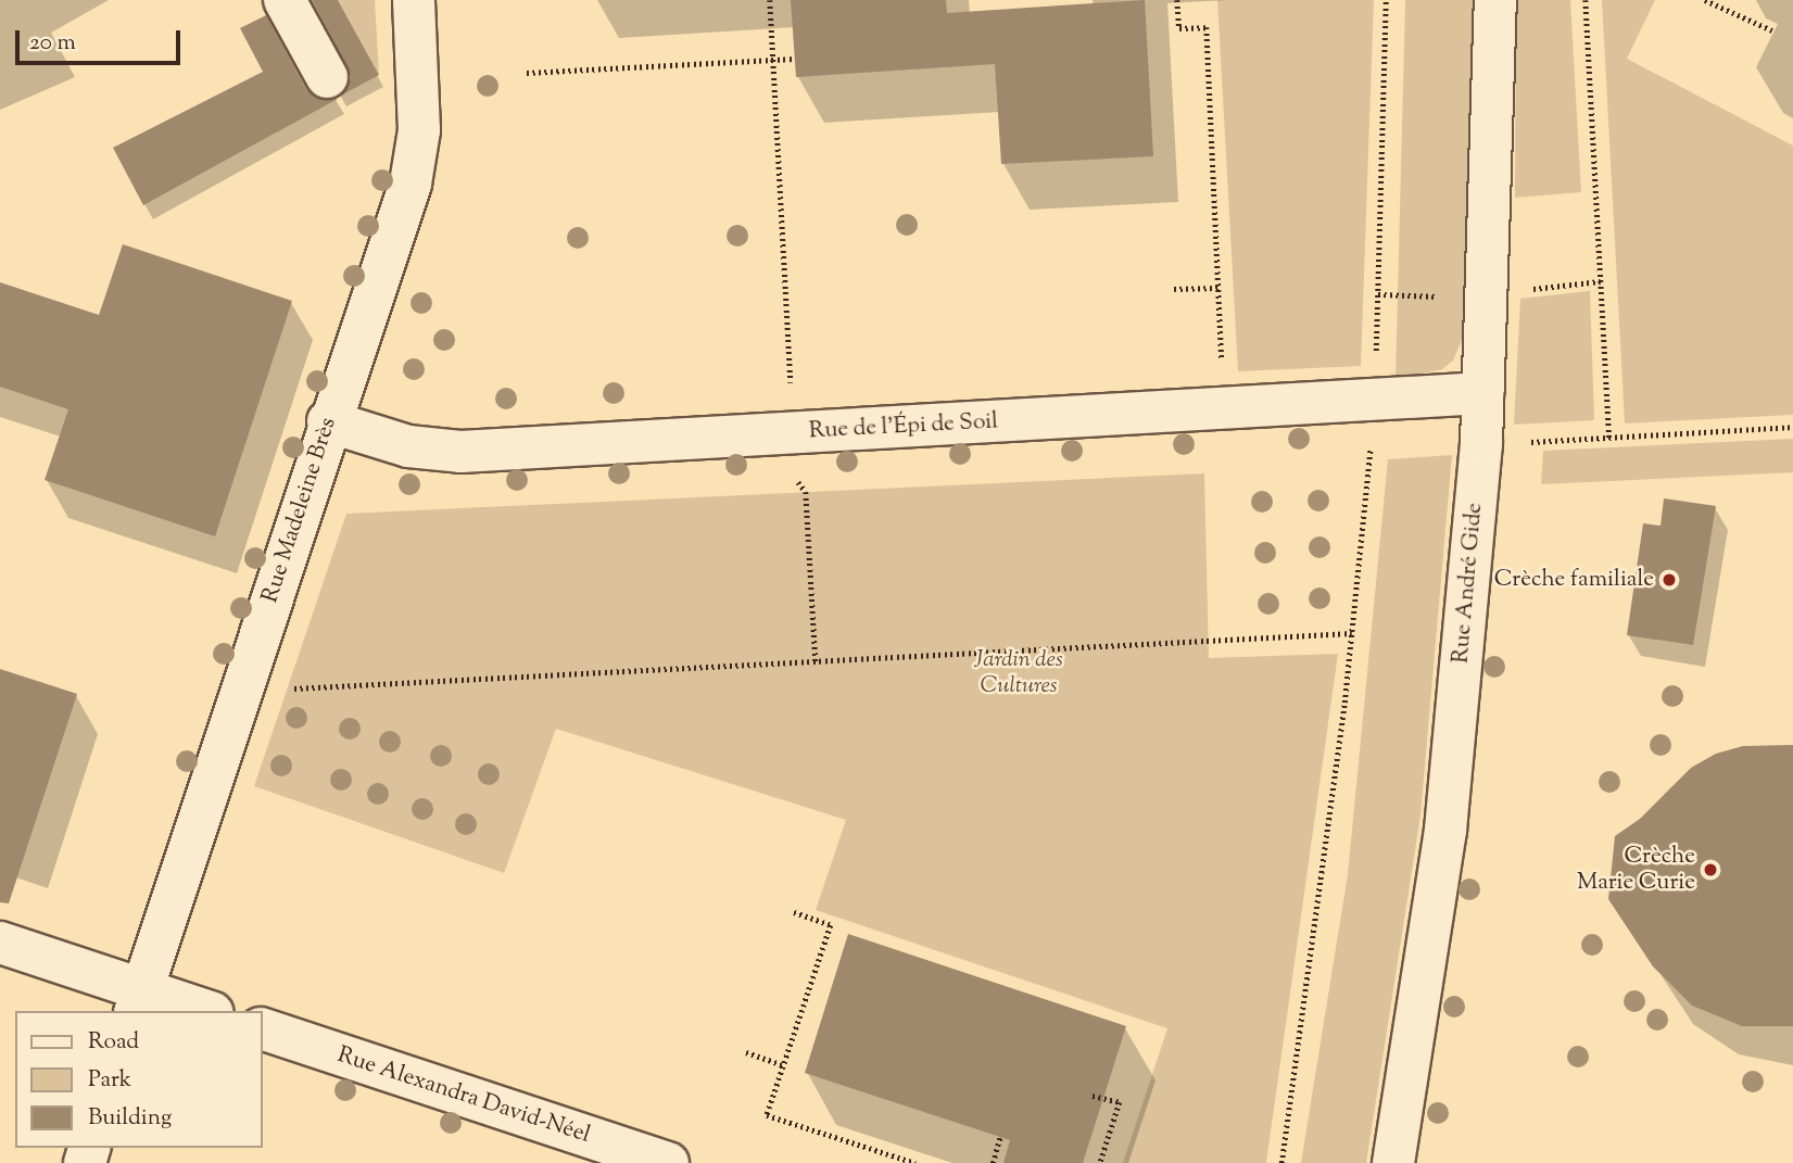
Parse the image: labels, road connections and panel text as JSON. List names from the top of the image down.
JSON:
{
  "streets": {
    "street": [
      "Rue de l'Épi de Soil",
      "Rue Madeleine Brès",
      "Rue André Gide",
      "Rue Alexandra David-Néel"
    ]
  },
  "crossings": [
    ["Rue de l'Épi de Soil", "Rue Madeleine Brès"],
    ["Rue de l'Épi de Soil", "Rue André Gide"]
  ],
  "parks": ["Jardin des Cultures"],
  "places": ["Crèche familiale", "Crèche Marie Curie"],
  "legend": ["Road", "Park", "Building"],
  "scale_bar": "20 m"
}
